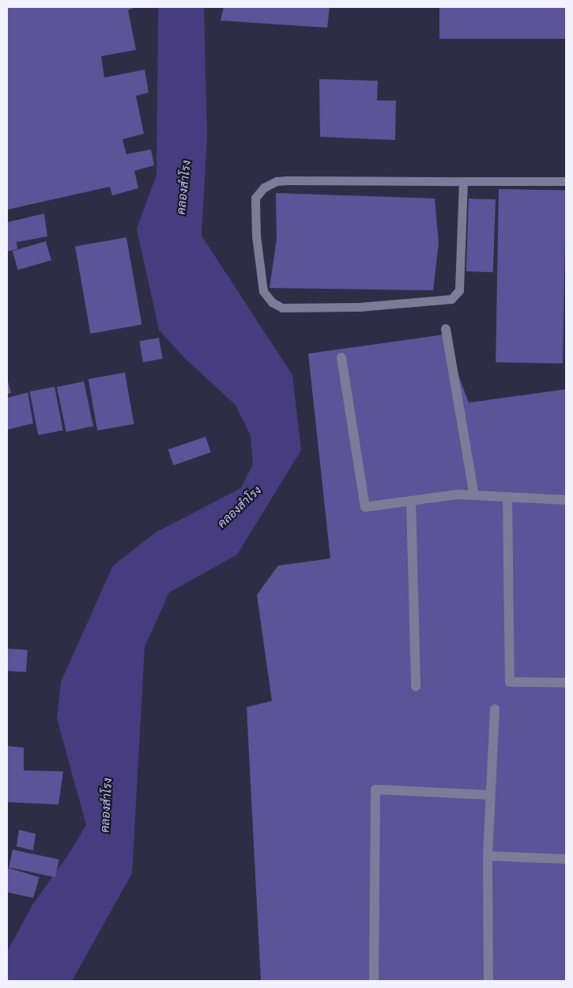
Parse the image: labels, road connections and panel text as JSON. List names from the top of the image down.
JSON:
{
  "water": ["คลองสำโรง"]
}
